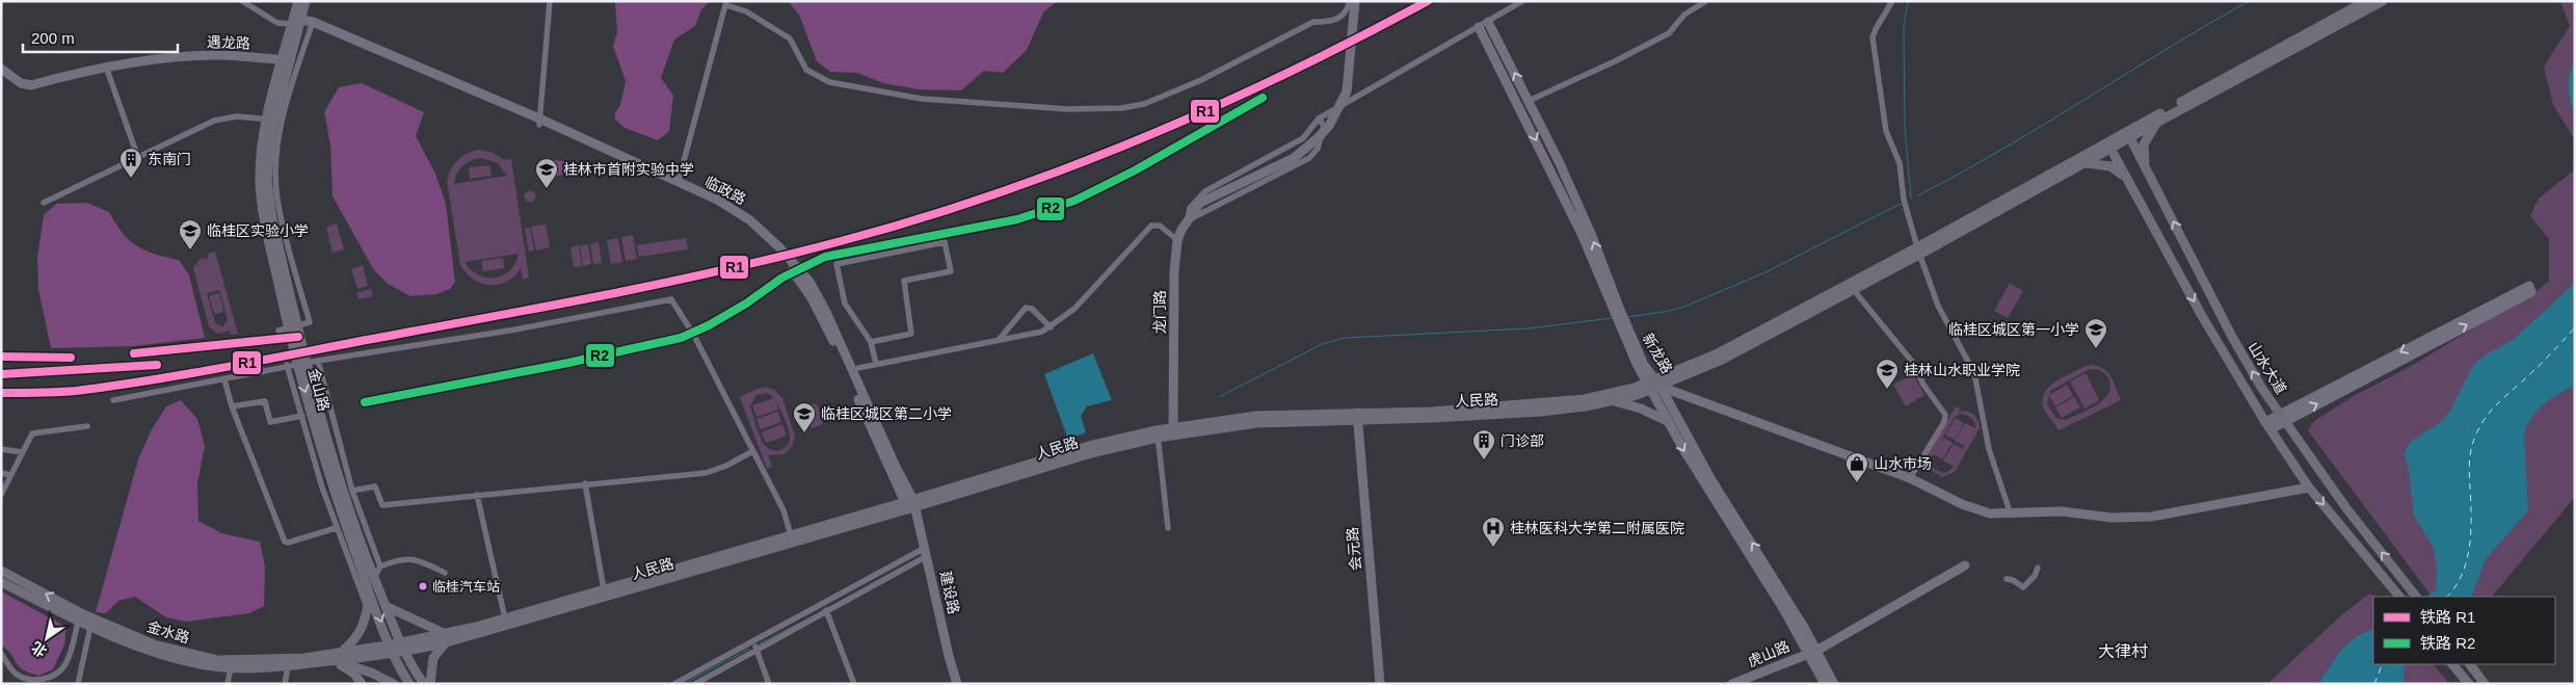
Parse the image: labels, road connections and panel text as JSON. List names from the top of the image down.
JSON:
{
  "streets": {
    "main road": [
      "山水大道",
      "金山路",
      "人民路",
      "金水路"
    ],
    "street": [
      "遇龙路",
      "临政路",
      "龙门路",
      "新龙路",
      "会元路",
      "建设路",
      "虎山路"
    ]
  },
  "crossings": [
    ["临政路", "金山路"],
    ["临政路", "人民路"],
    ["临政路", "建设路"],
    ["龙门路", "人民路"],
    ["新龙路", "人民路"],
    ["新龙路", "虎山路"],
    ["金山路", "金水路"],
    ["人民路", "会元路"],
    ["人民路", "建设路"]
  ],
  "districts": ["大律村"],
  "places": {
    "building": ["东南门", "门诊部"],
    "school or university": [
      "桂林市首附实验中学",
      "临桂区实验小学",
      "临桂区城区第一小学",
      "桂林山水职业学院",
      "临桂区城区第二小学"
    ],
    "shop": ["山水市场"],
    "hospital": ["桂林医科大学第二附属医院"],
    "other": ["临桂汽车站"]
  },
  "lines": ["rail line R1", "rail line R2"],
  "legend": ["铁路 R1", "铁路 R2"],
  "scale_bar": "200 m",
  "north": "bottom left"
}
